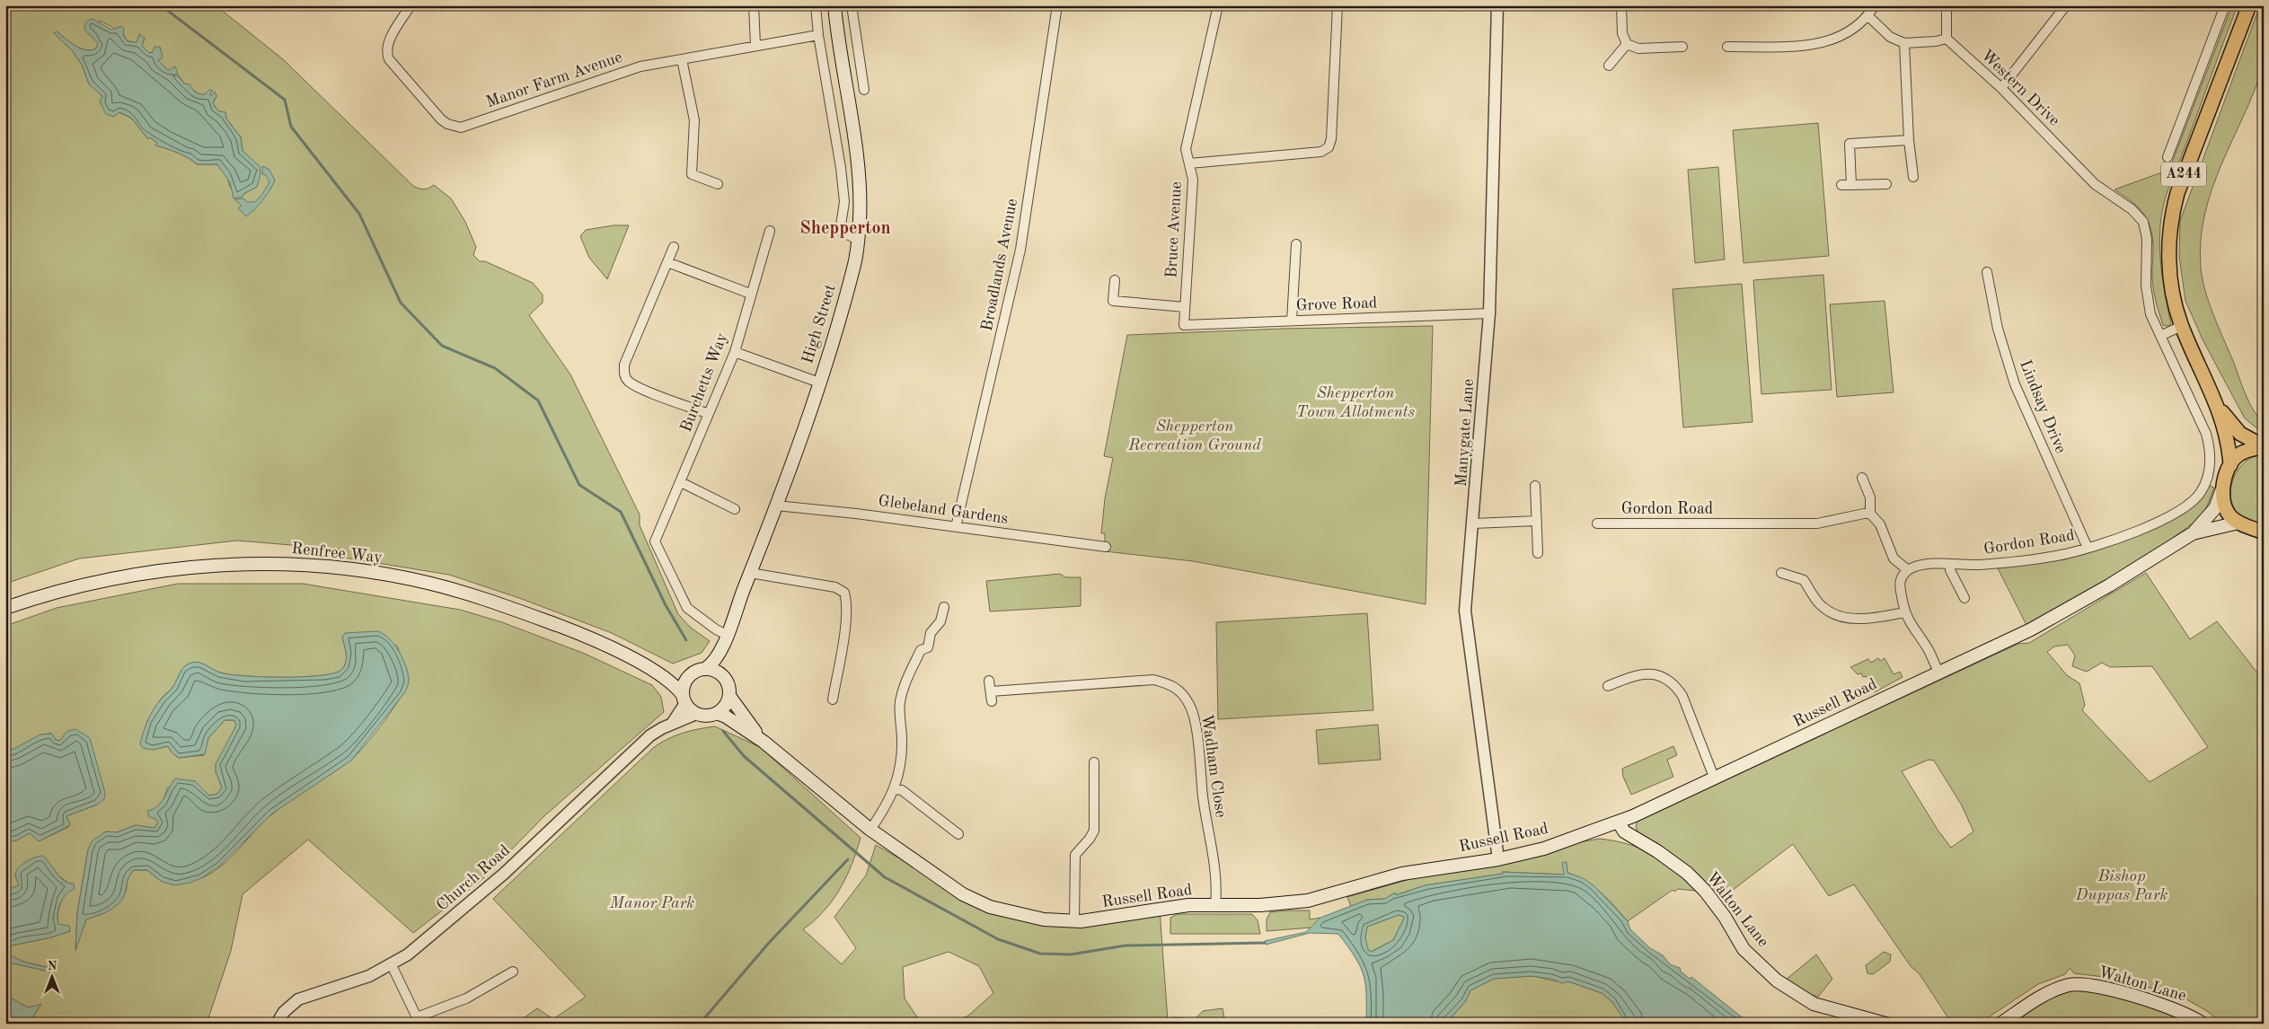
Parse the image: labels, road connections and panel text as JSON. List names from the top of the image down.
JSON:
{
  "streets": {
    "main road": [
      "A244",
      "High Street",
      "Renfree Way",
      "Russell Road",
      "Walton Lane"
    ],
    "street": [
      "Manor Farm Avenue",
      "Western Drive",
      "Bruce Avenue",
      "Broadlands Avenue",
      "Grove Road",
      "Burchetts Way",
      "Lindsay Drive",
      "Manygate Lane",
      "Gordon Road",
      "Glebeland Gardens",
      "Wadham Close",
      "Church Road"
    ]
  },
  "crossings": [
    ["Western Drive", "Gordon Road"],
    ["Bruce Avenue", "Grove Road"],
    ["Broadlands Avenue", "Glebeland Gardens"],
    ["Grove Road", "Manygate Lane"],
    ["High Street", "Burchetts Way"],
    ["High Street", "Glebeland Gardens"],
    ["High Street", "Renfree Way"],
    ["High Street", "Russell Road"],
    ["High Street", "Church Road"],
    ["Lindsay Drive", "Gordon Road"],
    ["Manygate Lane", "Russell Road"],
    ["Renfree Way", "Russell Road"],
    ["Renfree Way", "Church Road"],
    ["Russell Road", "Wadham Close"],
    ["Russell Road", "Church Road"],
    ["Russell Road", "Walton Lane"]
  ],
  "districts": ["Shepperton"],
  "parks": [
    "Shepperton Town Allotments",
    "Shepperton Recreation Ground",
    "Bishop Duppas Park",
    "Manor Park"
  ],
  "north": "top"
}
